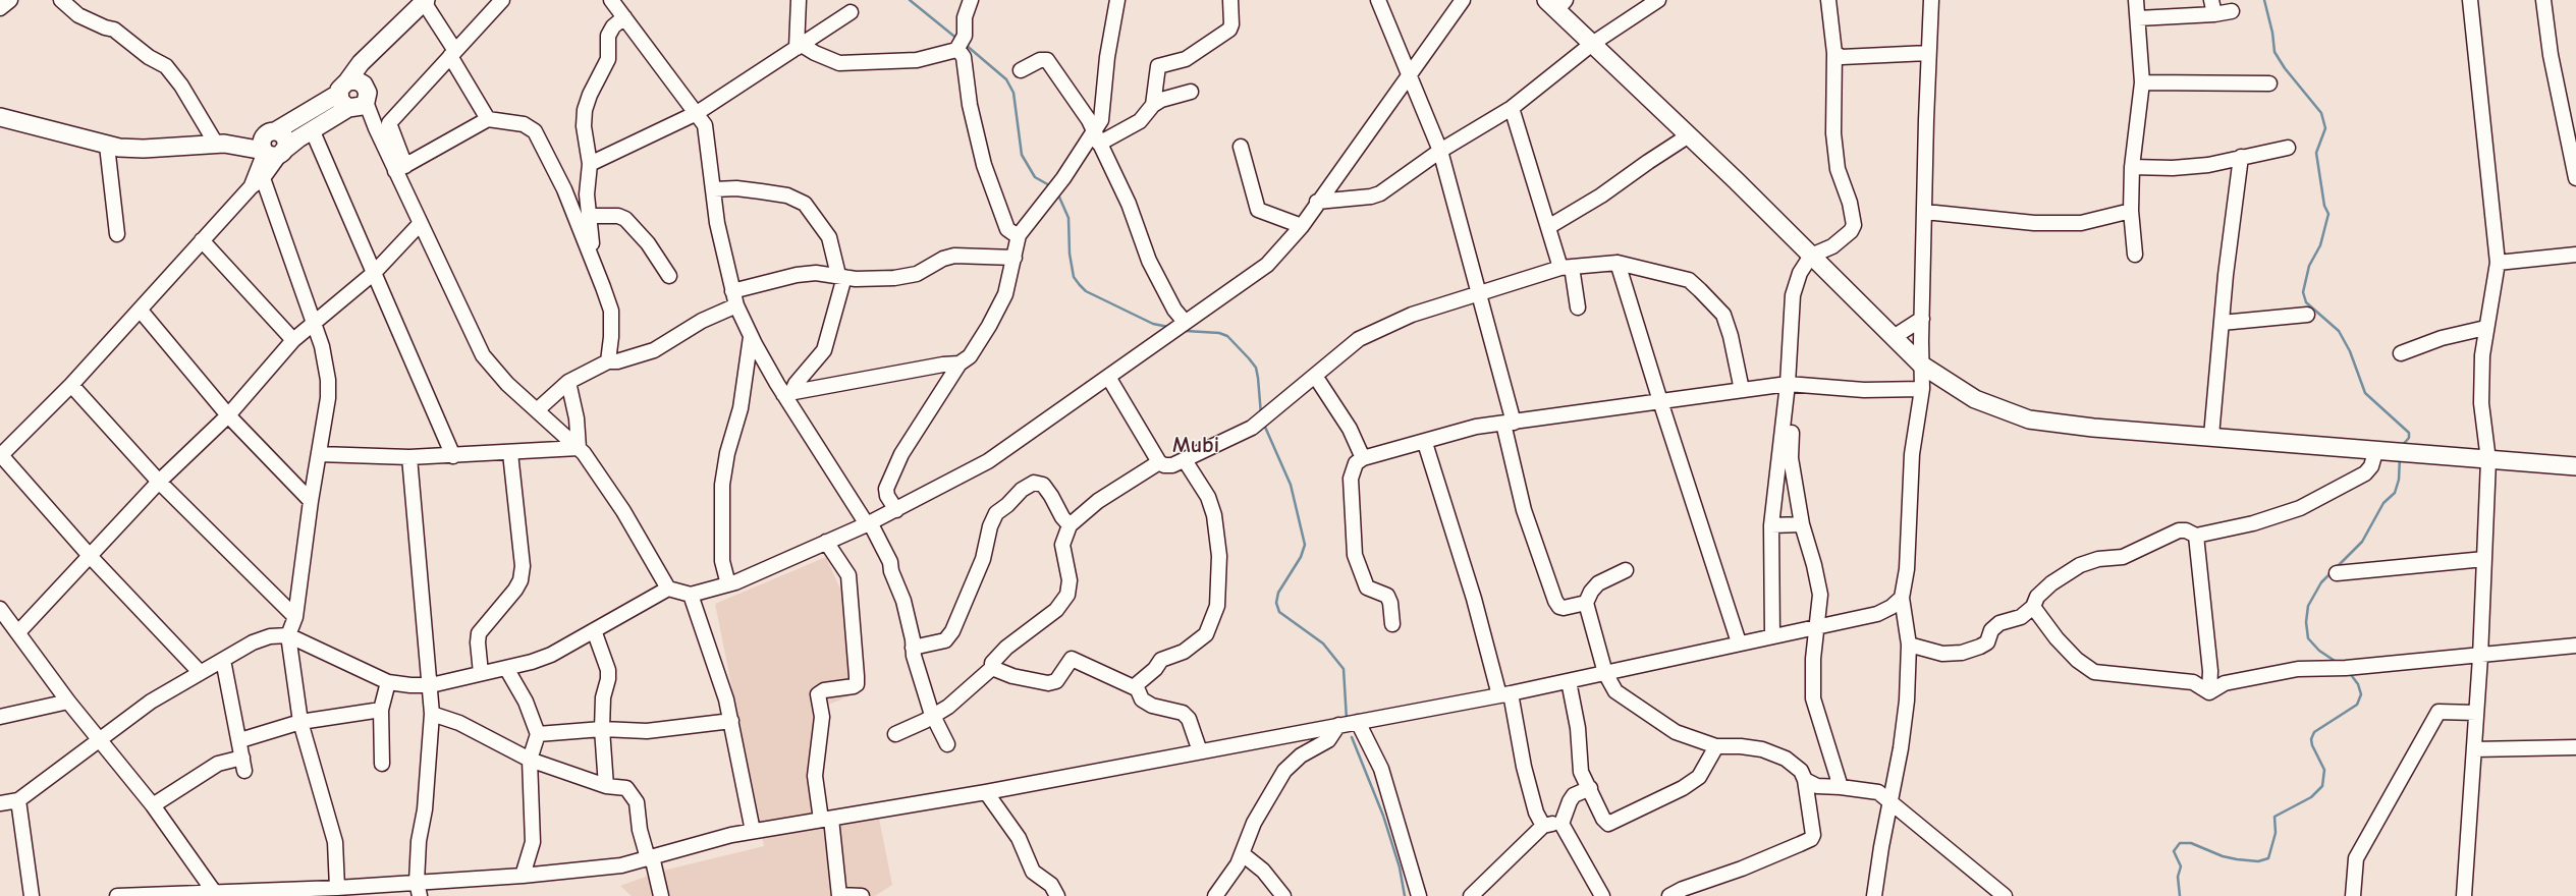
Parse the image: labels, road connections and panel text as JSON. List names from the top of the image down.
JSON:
{
  "districts": ["Mubi"]
}
